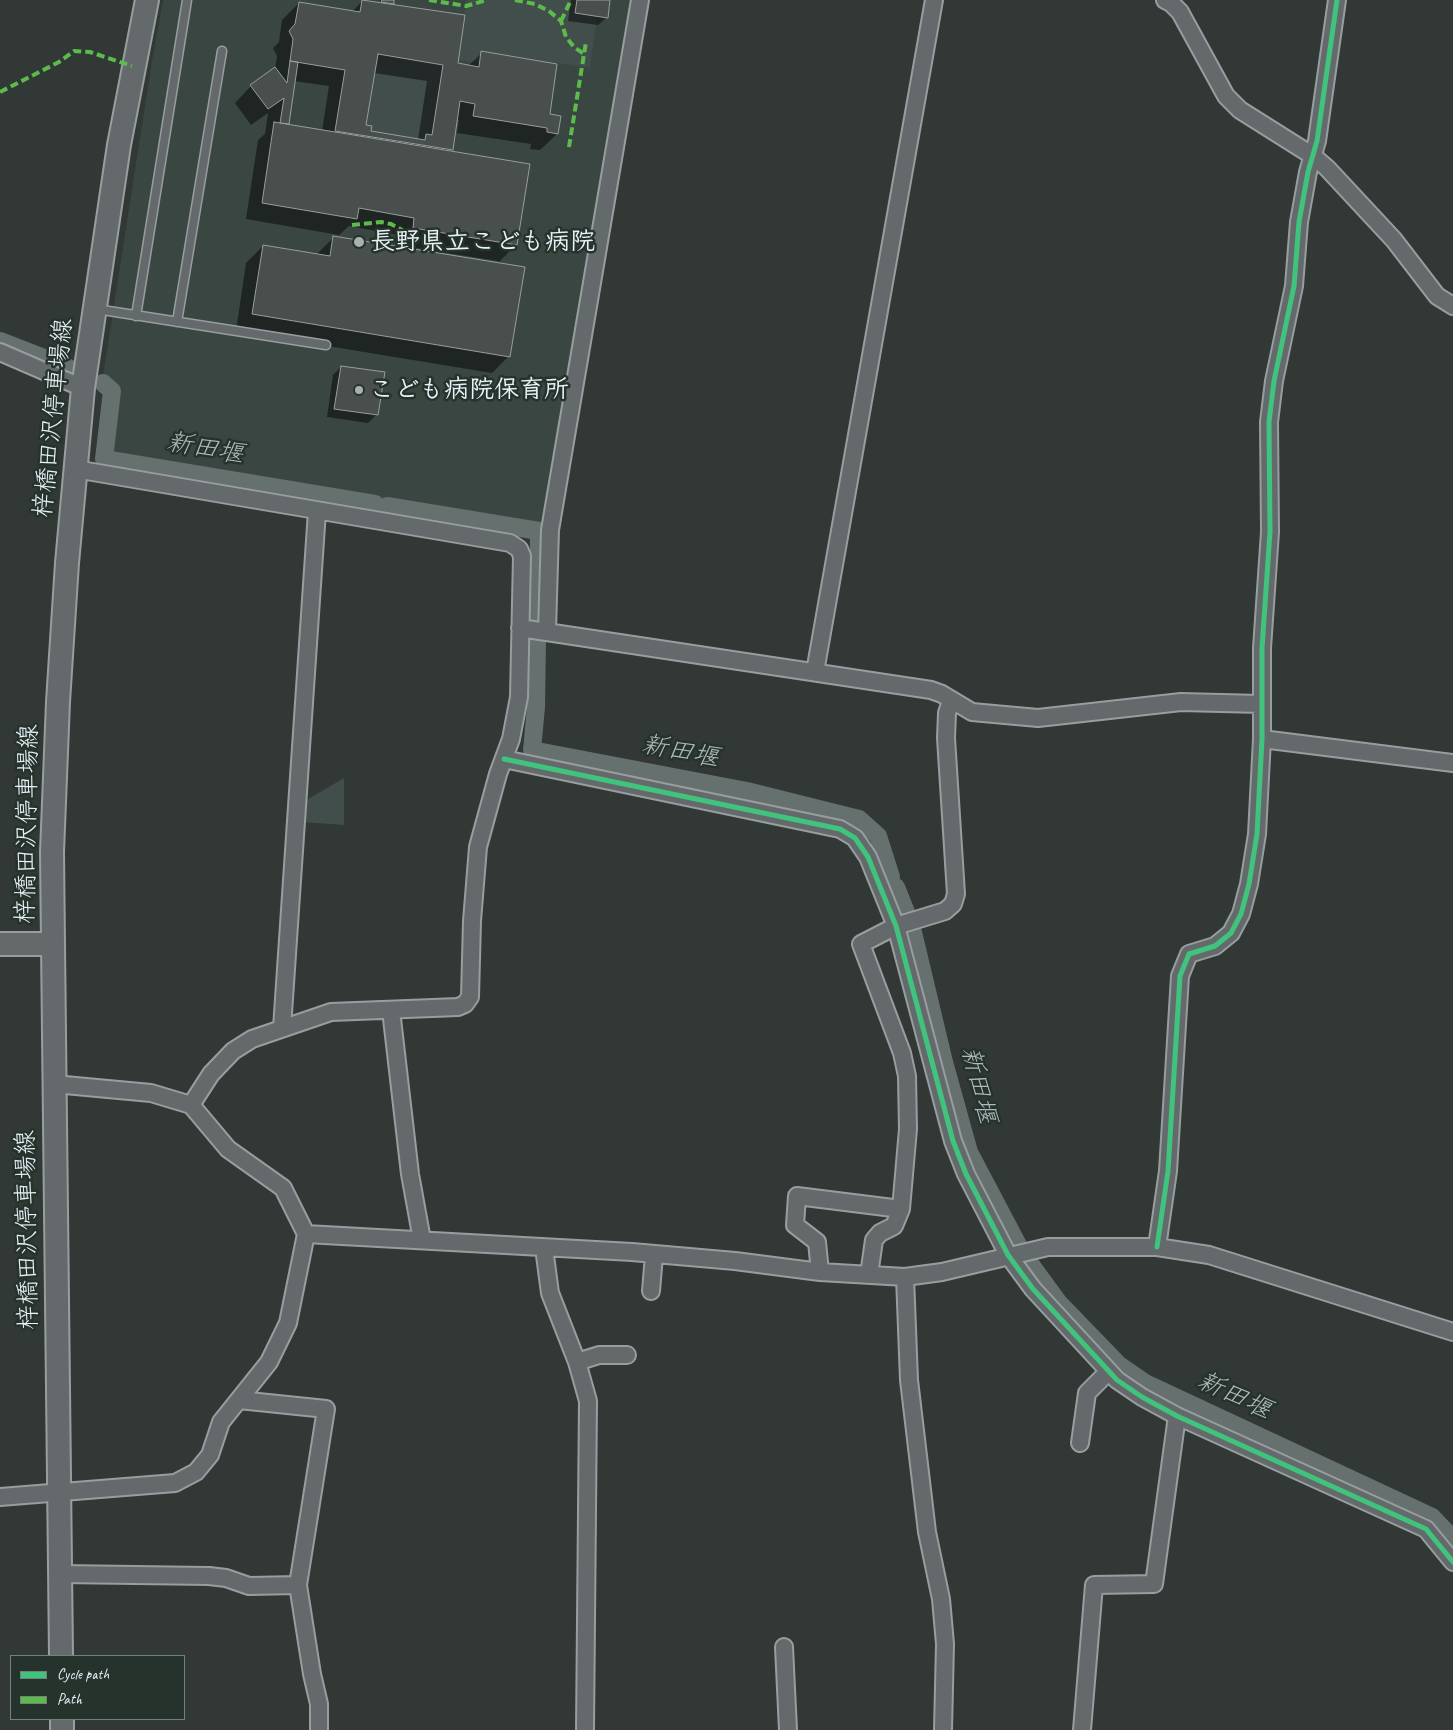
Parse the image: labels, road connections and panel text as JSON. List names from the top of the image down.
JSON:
{
  "streets": {
    "main road": ["梓橋田沢停車場線"]
  },
  "water": ["新田堰"],
  "places": ["長野県立こども病院", "こども病院保育所"],
  "legend": ["Cycle path", "Path"]
}
